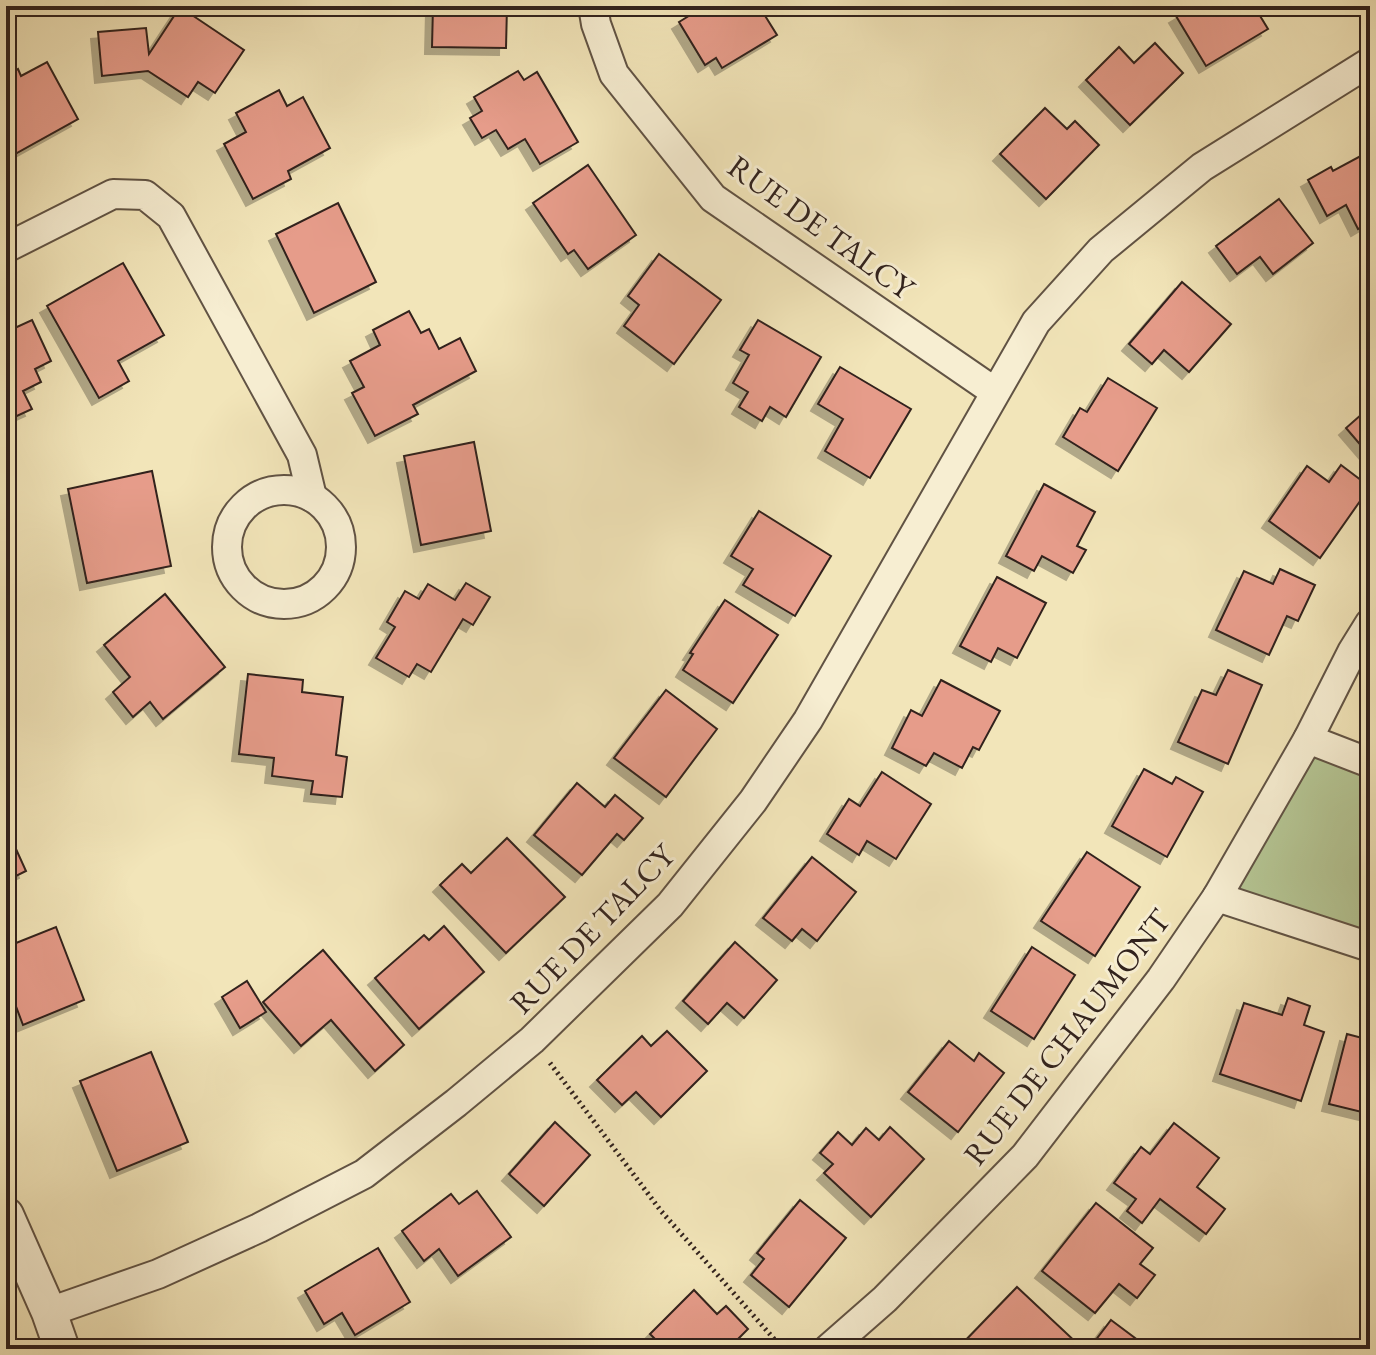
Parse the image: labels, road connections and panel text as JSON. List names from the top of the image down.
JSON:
{
  "streets": {
    "street": ["RUE DE TALCY", "RUE DE CHAUMONT"]
  }
}
